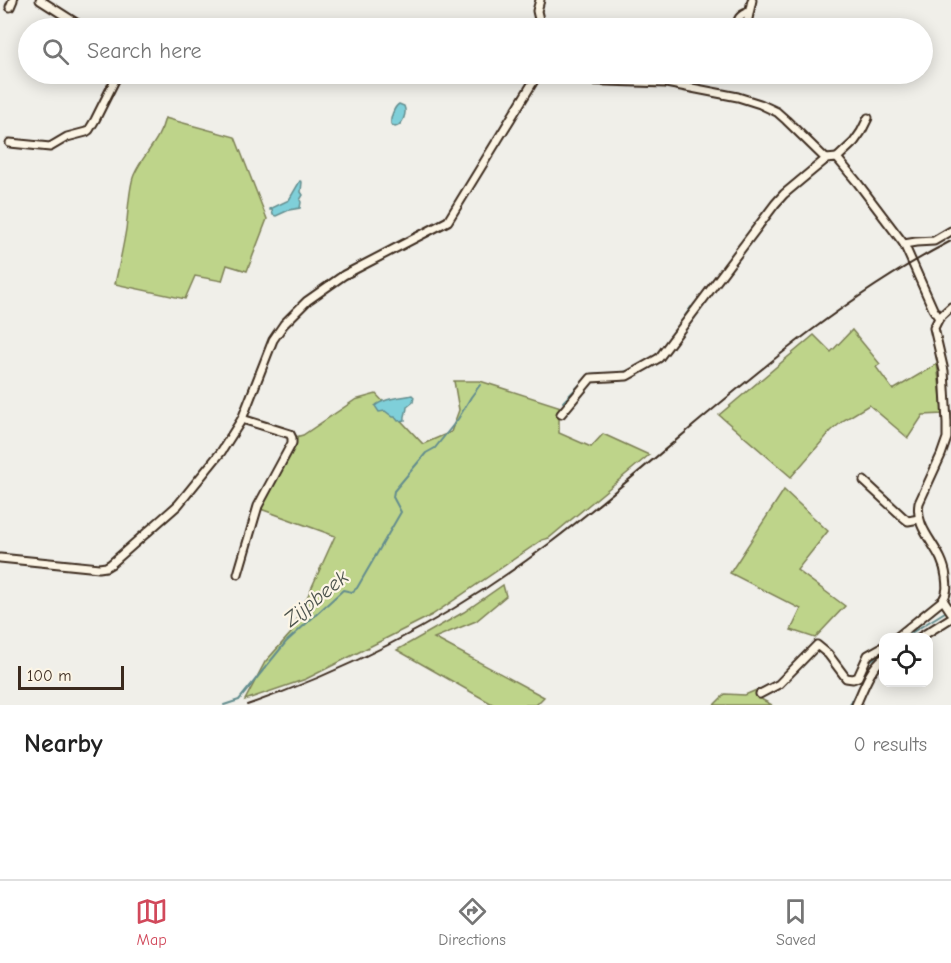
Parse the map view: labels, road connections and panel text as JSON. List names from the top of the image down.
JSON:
{
  "water": ["Zijpbeek"],
  "scale_bar": "100 m",
  "page": {
    "search": "Search here",
    "scale": "100 m",
    "heading": ["Nearby", "0 results"],
    "nav": ["Map", "Directions", "Saved"]
  }
}
